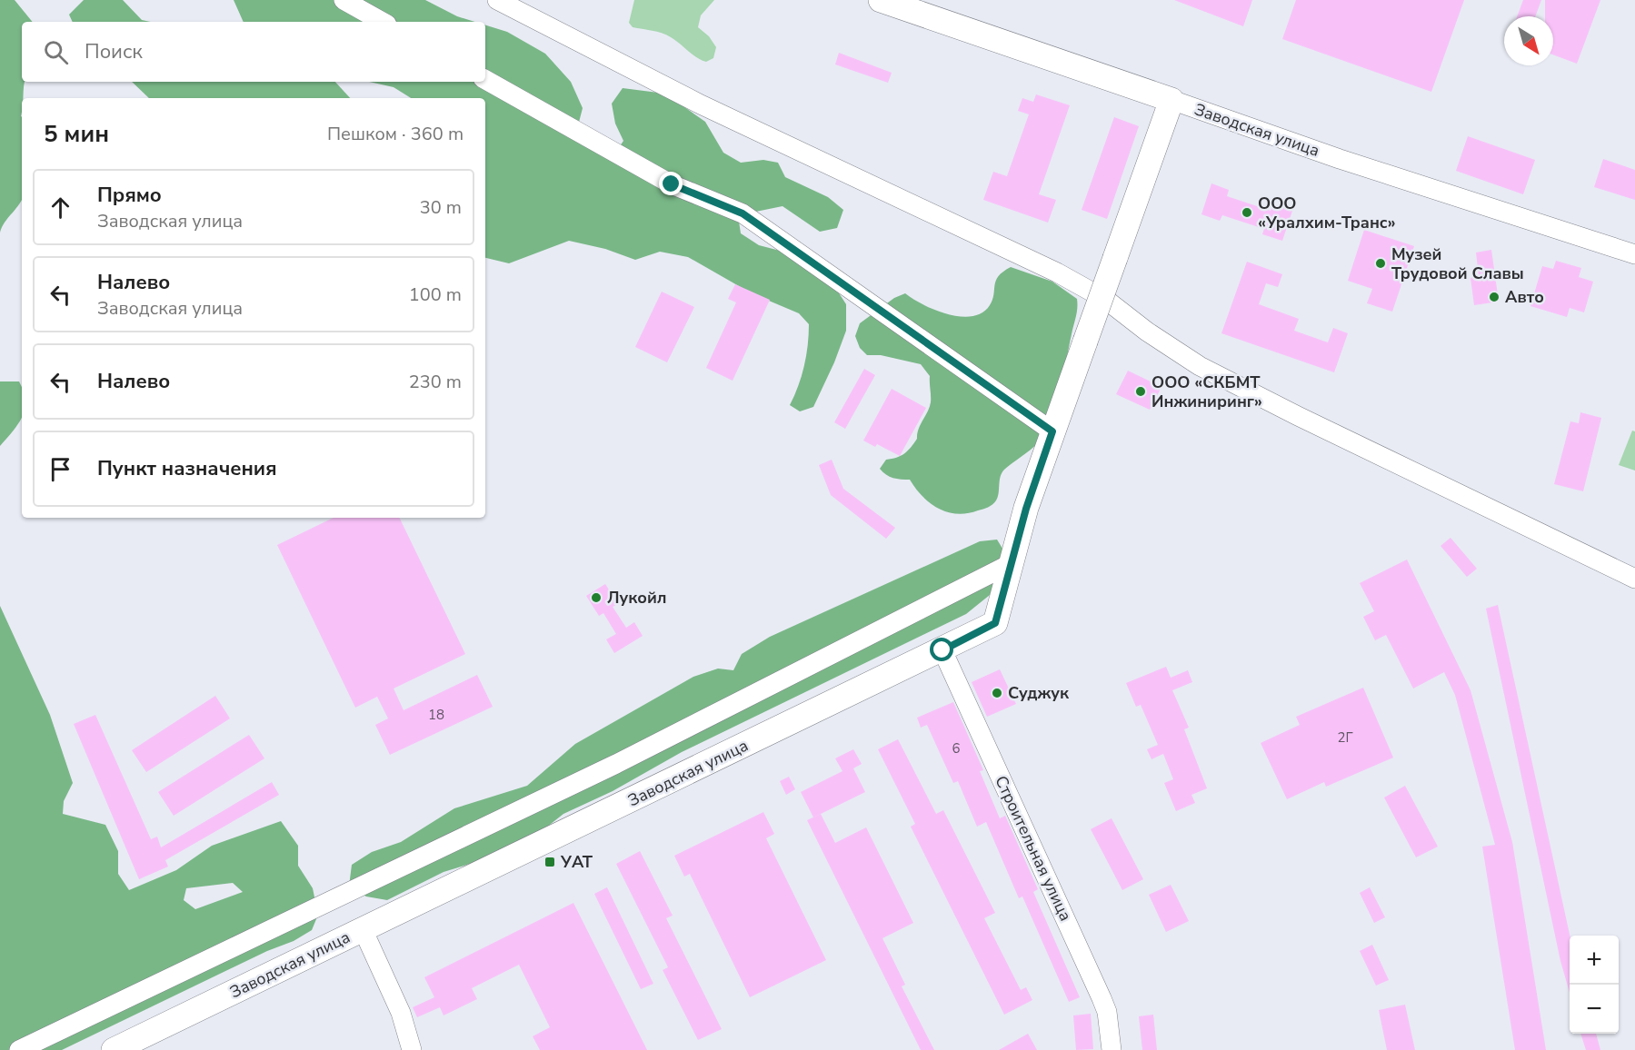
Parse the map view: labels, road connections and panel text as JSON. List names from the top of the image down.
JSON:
{
  "streets": {
    "main road": ["Заводская улица"],
    "street": ["Строительная улица"]
  },
  "crossings": [
    ["Заводская улица", "Строительная улица"]
  ],
  "places": {
    "other": [
      "ООО «Уралхим-Транс»",
      "Музей Трудовой Славы",
      "Авто",
      "ООО «СКБМТ Инжиниринг»",
      "Лукойл",
      "Суджук"
    ],
    "transit": ["УАТ"]
  },
  "house_numbers": ["18", "2Г", "6"],
  "north": "bottom right",
  "page": {
    "search": "Поиск",
    "heading": ["5 мин", "Пешком · 360 m"],
    "list": [
      ["Прямо", "Заводская улица", "30 m"],
      ["Налево", "Заводская улица", "100 m"],
      ["Налево", "230 m"],
      "Пункт назначения"
    ],
    "map_buttons": ["+", "−"]
  }
}
